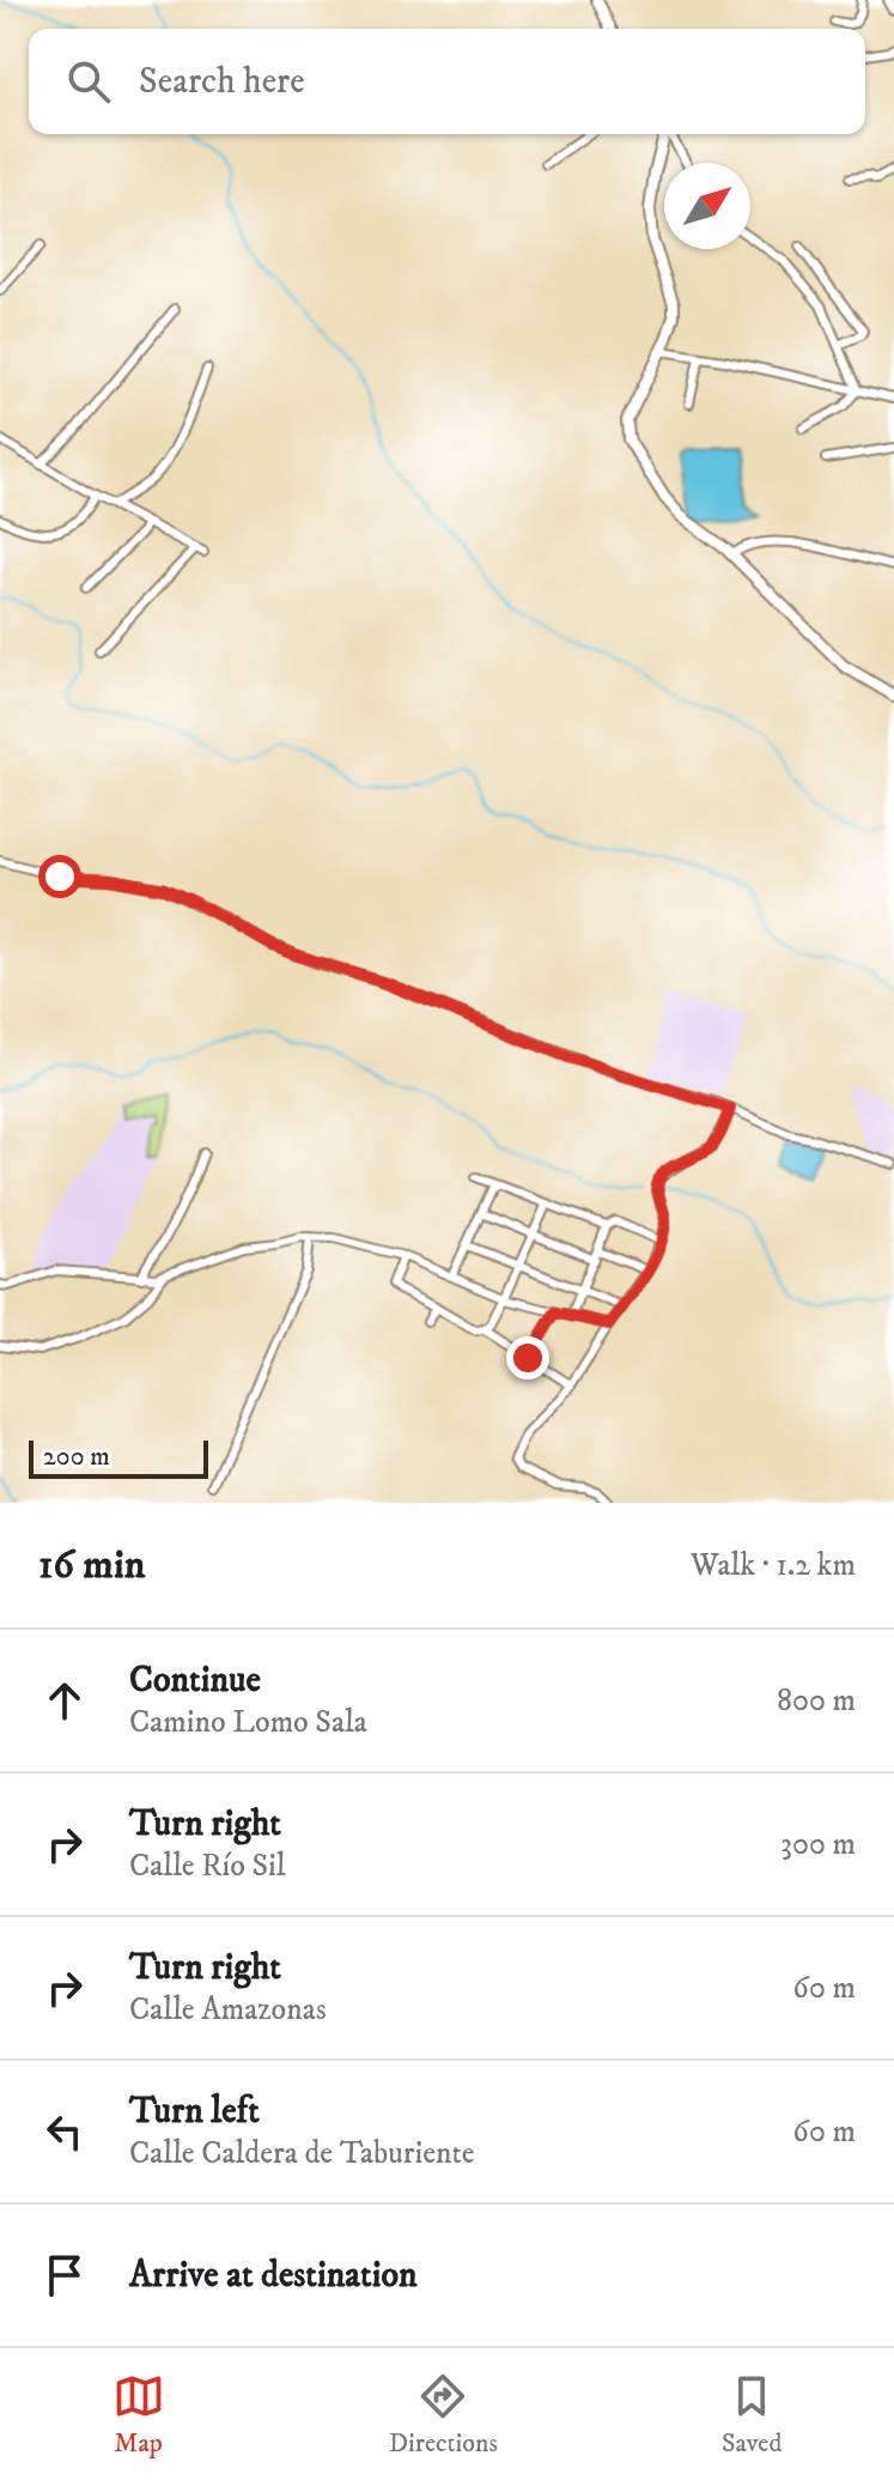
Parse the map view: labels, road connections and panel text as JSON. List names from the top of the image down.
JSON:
{
  "scale_bar": "200 m",
  "north": "top right",
  "page": {
    "search": "Search here",
    "scale": "200 m",
    "heading": ["16 min", "Walk · 1.2 km"],
    "list": [
      ["Continue", "Camino Lomo Sala", "800 m"],
      ["Turn right", "Calle Río Sil", "300 m"],
      ["Turn right", "Calle Amazonas", "60 m"],
      ["Turn left", "Calle Caldera de Taburiente", "60 m"],
      "Arrive at destination"
    ],
    "nav": ["Map", "Directions", "Saved"]
  }
}
